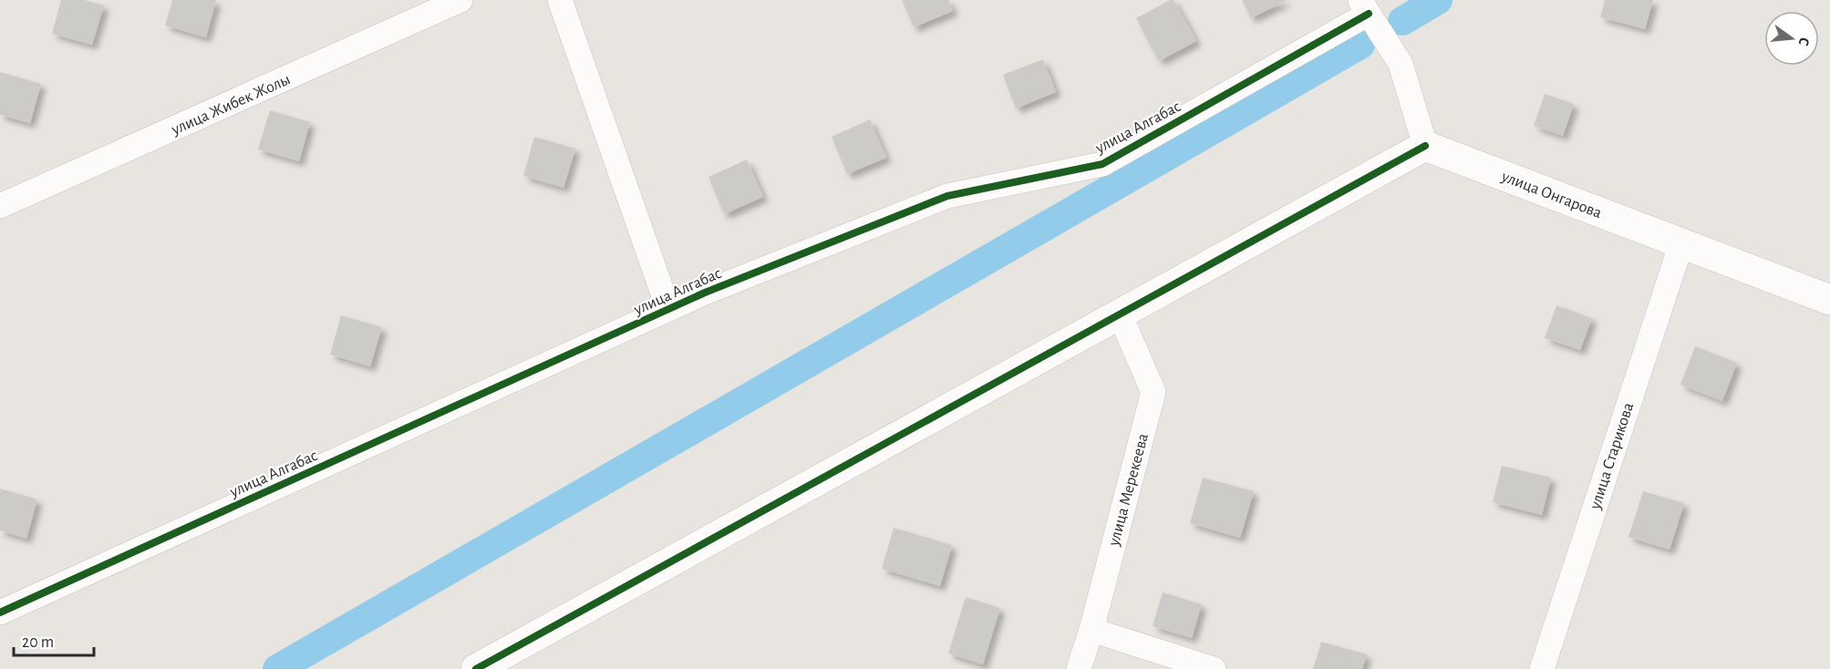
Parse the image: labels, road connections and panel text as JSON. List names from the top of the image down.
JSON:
{
  "streets": {
    "street": [
      "улица Жибек Жолы",
      "улица Алгабас",
      "улица Онгарова",
      "улица Старикова",
      "улица Мерекеева"
    ]
  },
  "crossings": [
    ["улица Онгарова", "улица Старикова"]
  ],
  "scale_bar": "20 m",
  "north": "right"
}
